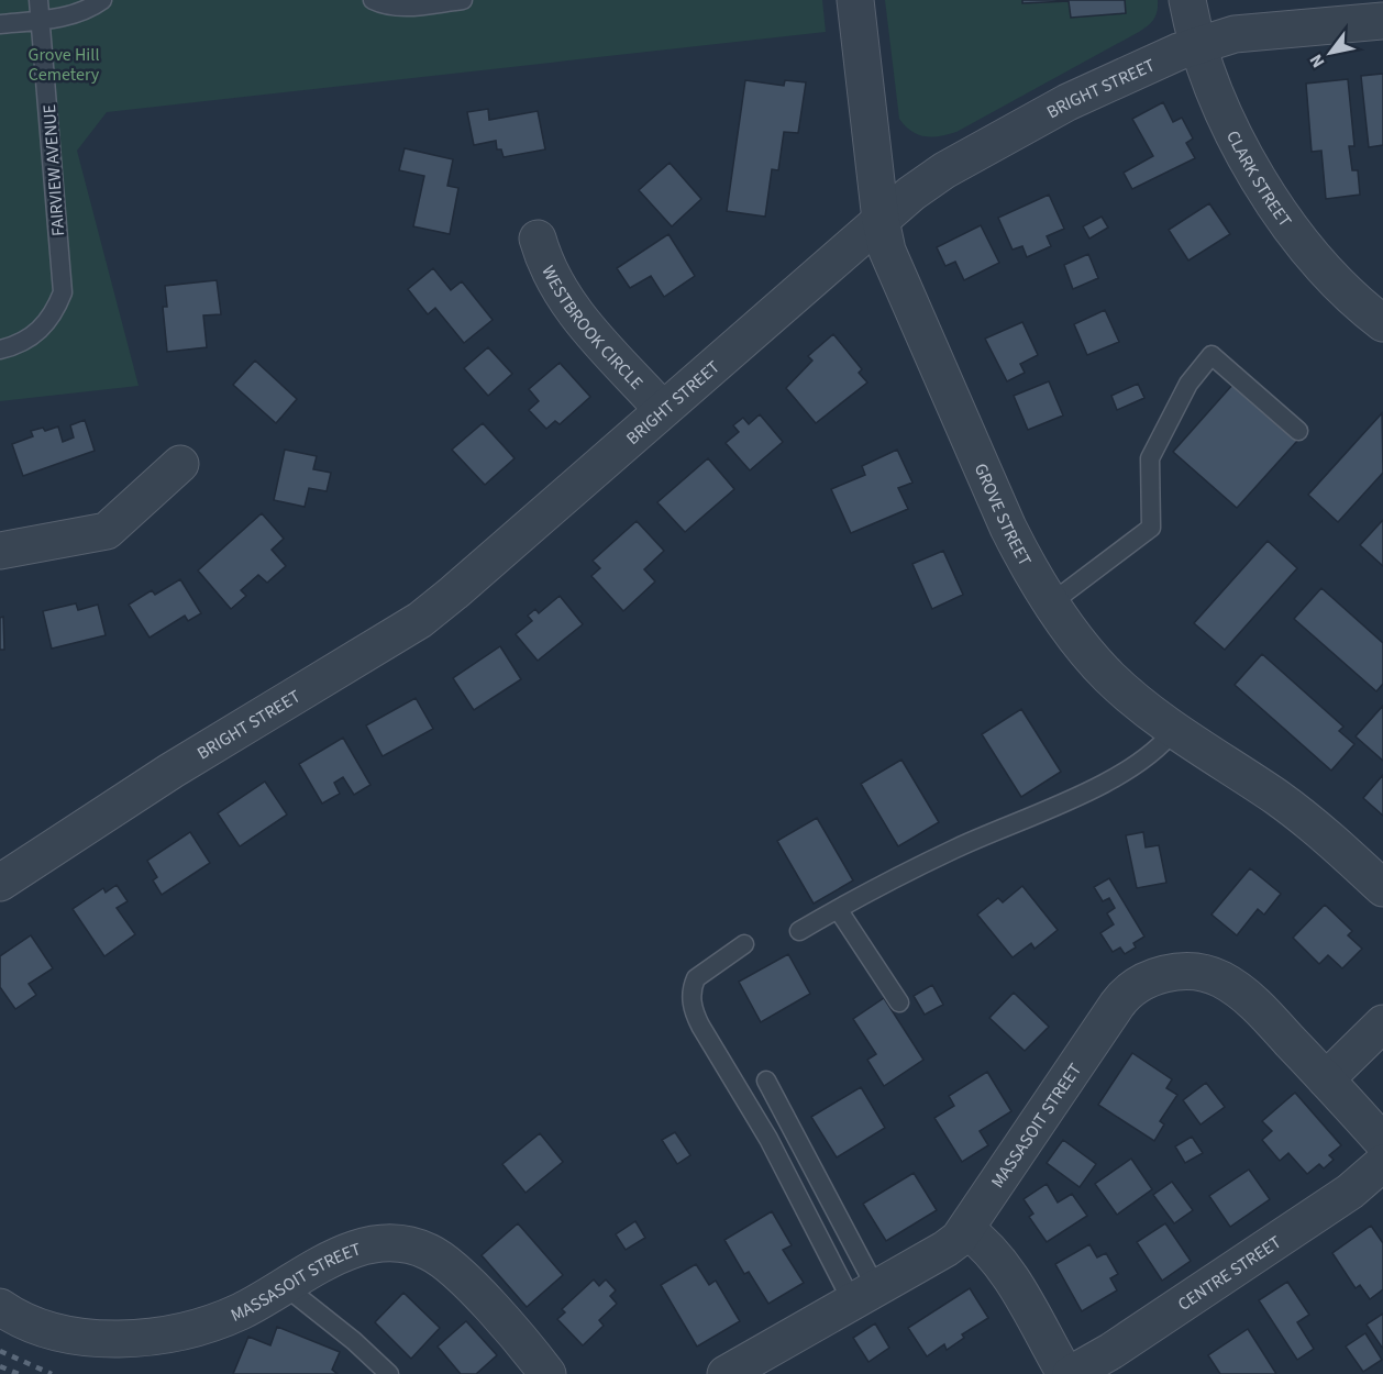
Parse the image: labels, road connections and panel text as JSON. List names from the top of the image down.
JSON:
{
  "streets": {
    "street": [
      "BRIGHT STREET",
      "CLARK STREET",
      "WESTBROOK CIRCLE",
      "GROVE STREET",
      "MASSASOIT STREET",
      "CENTRE STREET"
    ],
    "lane": ["FAIRVIEW AVENUE"]
  },
  "crossings": [
    ["BRIGHT STREET", "CLARK STREET"],
    ["BRIGHT STREET", "WESTBROOK CIRCLE"],
    ["BRIGHT STREET", "GROVE STREET"]
  ],
  "parks": ["Grove Hill Cemetery"],
  "north": "bottom left"
}
